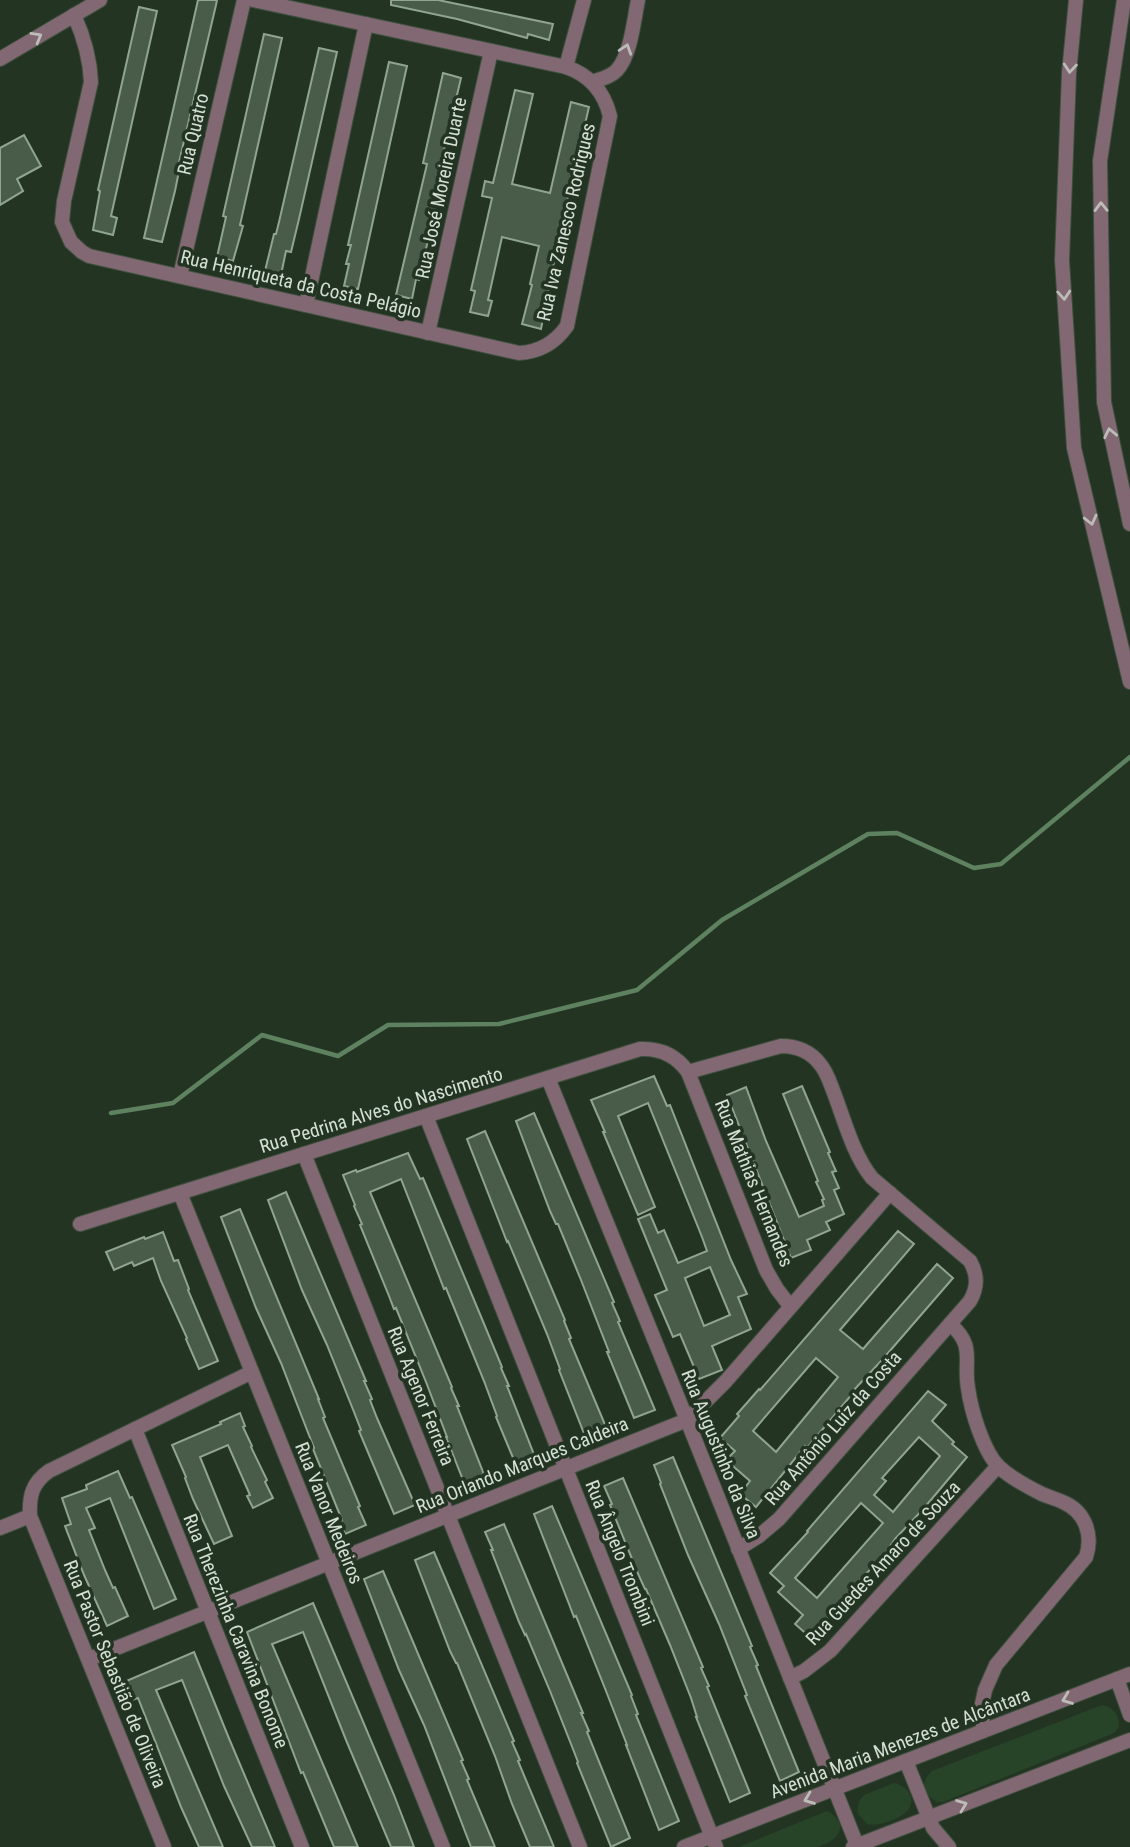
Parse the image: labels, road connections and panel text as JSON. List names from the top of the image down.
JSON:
{
  "streets": {
    "street": [
      "Rua Quatro",
      "Rua José Moreira Duarte",
      "Rua Iva Zanesco Rodrigues",
      "Rua Henriqueta da Costa Pelágio",
      "Rua Pedrina Alves do Nascimento",
      "Rua Mathias Hernandes",
      "Rua Agenor Ferreira",
      "Rua Antônio Luiz da Costa",
      "Rua Augustinho da Silva",
      "Rua Orlando Marques Caldeira",
      "Rua Vanor Medeiros",
      "Rua Ângelo Trombini",
      "Rua Guedes Amaro de Souza",
      "Rua Therezinha Caravina Bonome",
      "Rua Pastor Sebastião de Oliveira",
      "Avenida Maria Menezes de Alcântara"
    ]
  },
  "crossings": [
    ["Rua Quatro", "Rua Henriqueta da Costa Pelágio"],
    ["Rua José Moreira Duarte", "Rua Henriqueta da Costa Pelágio"],
    ["Rua Iva Zanesco Rodrigues", "Rua Henriqueta da Costa Pelágio"],
    ["Rua Pedrina Alves do Nascimento", "Rua Mathias Hernandes"],
    ["Rua Pedrina Alves do Nascimento", "Rua Agenor Ferreira"],
    ["Rua Pedrina Alves do Nascimento", "Rua Antônio Luiz da Costa"],
    ["Rua Pedrina Alves do Nascimento", "Rua Augustinho da Silva"],
    ["Rua Pedrina Alves do Nascimento", "Rua Vanor Medeiros"],
    ["Rua Pedrina Alves do Nascimento", "Rua Ângelo Trombini"],
    ["Rua Mathias Hernandes", "Rua Antônio Luiz da Costa"],
    ["Rua Mathias Hernandes", "Rua Orlando Marques Caldeira"],
    ["Rua Agenor Ferreira", "Rua Orlando Marques Caldeira"],
    ["Rua Antônio Luiz da Costa", "Rua Augustinho da Silva"],
    ["Rua Antônio Luiz da Costa", "Rua Orlando Marques Caldeira"],
    ["Rua Augustinho da Silva", "Rua Orlando Marques Caldeira"],
    ["Rua Augustinho da Silva", "Rua Guedes Amaro de Souza"],
    ["Rua Augustinho da Silva", "Avenida Maria Menezes de Alcântara"],
    ["Rua Orlando Marques Caldeira", "Rua Vanor Medeiros"],
    ["Rua Orlando Marques Caldeira", "Rua Ângelo Trombini"],
    ["Rua Orlando Marques Caldeira", "Rua Therezinha Caravina Bonome"],
    ["Rua Orlando Marques Caldeira", "Rua Pastor Sebastião de Oliveira"],
    ["Rua Ângelo Trombini", "Avenida Maria Menezes de Alcântara"]
  ]
}
